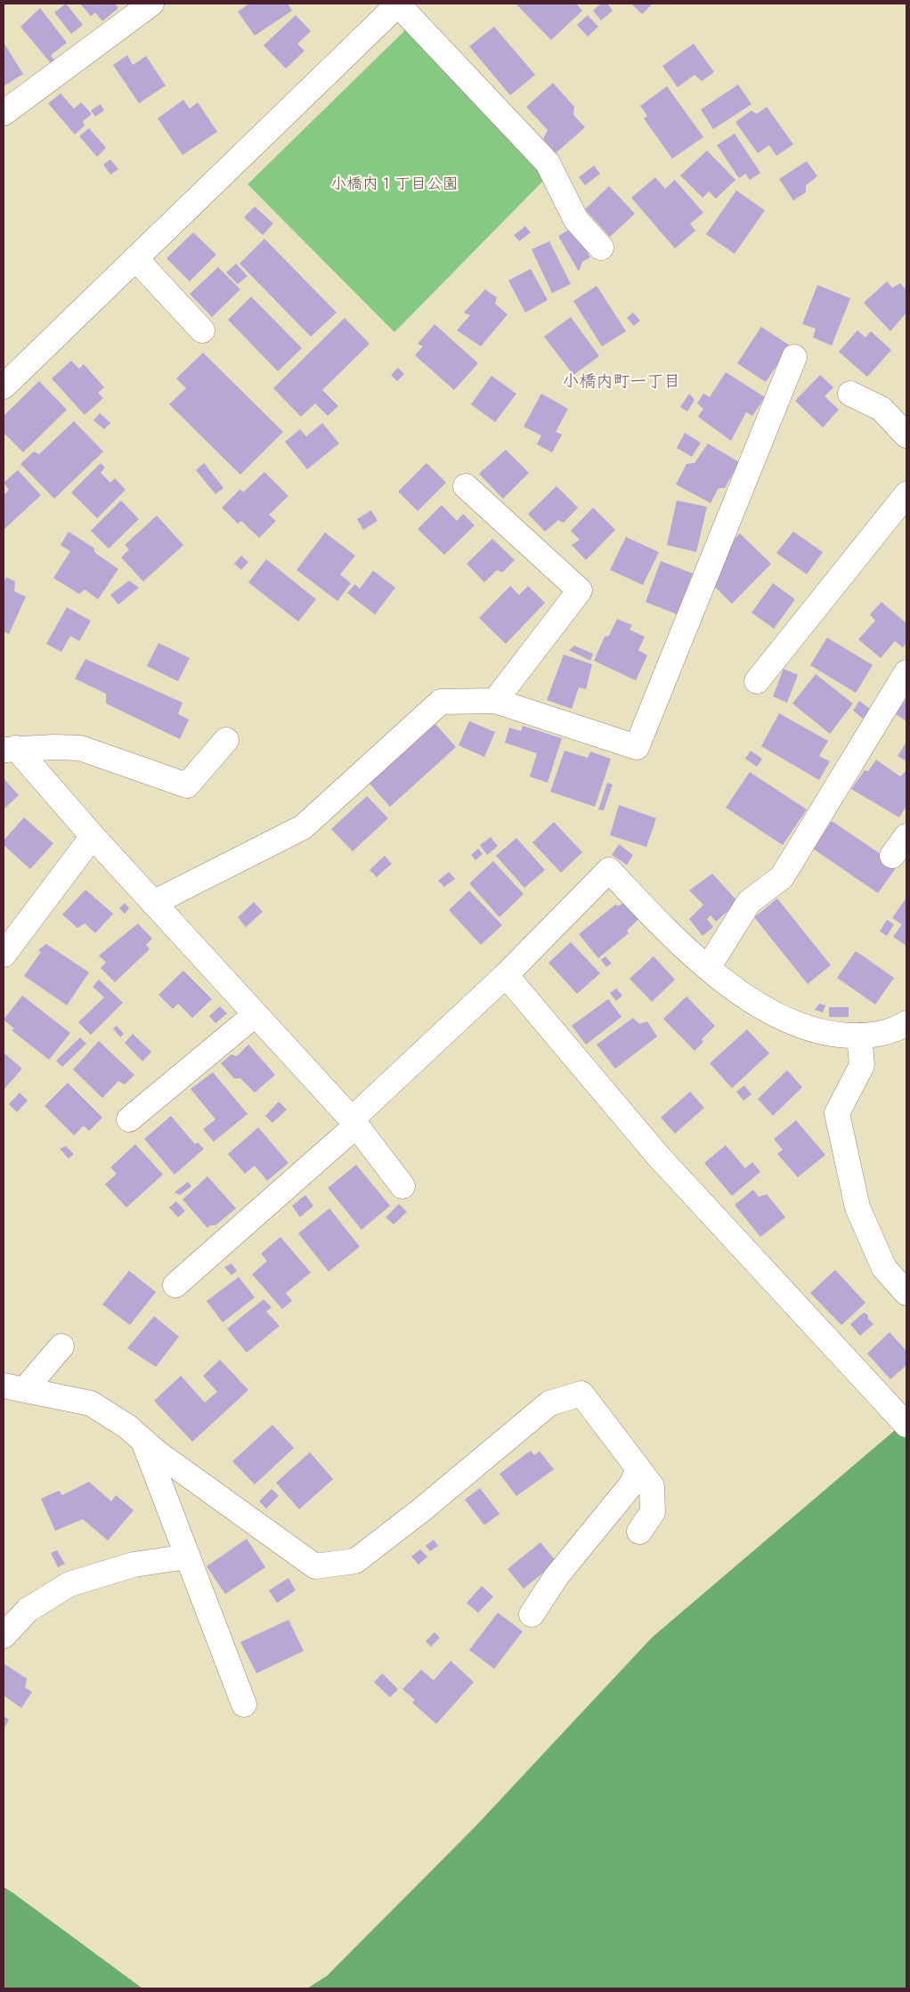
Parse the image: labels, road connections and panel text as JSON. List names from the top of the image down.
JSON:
{
  "districts": ["小橋内町一丁目"],
  "parks": ["小橋内１丁目公園"]
}
